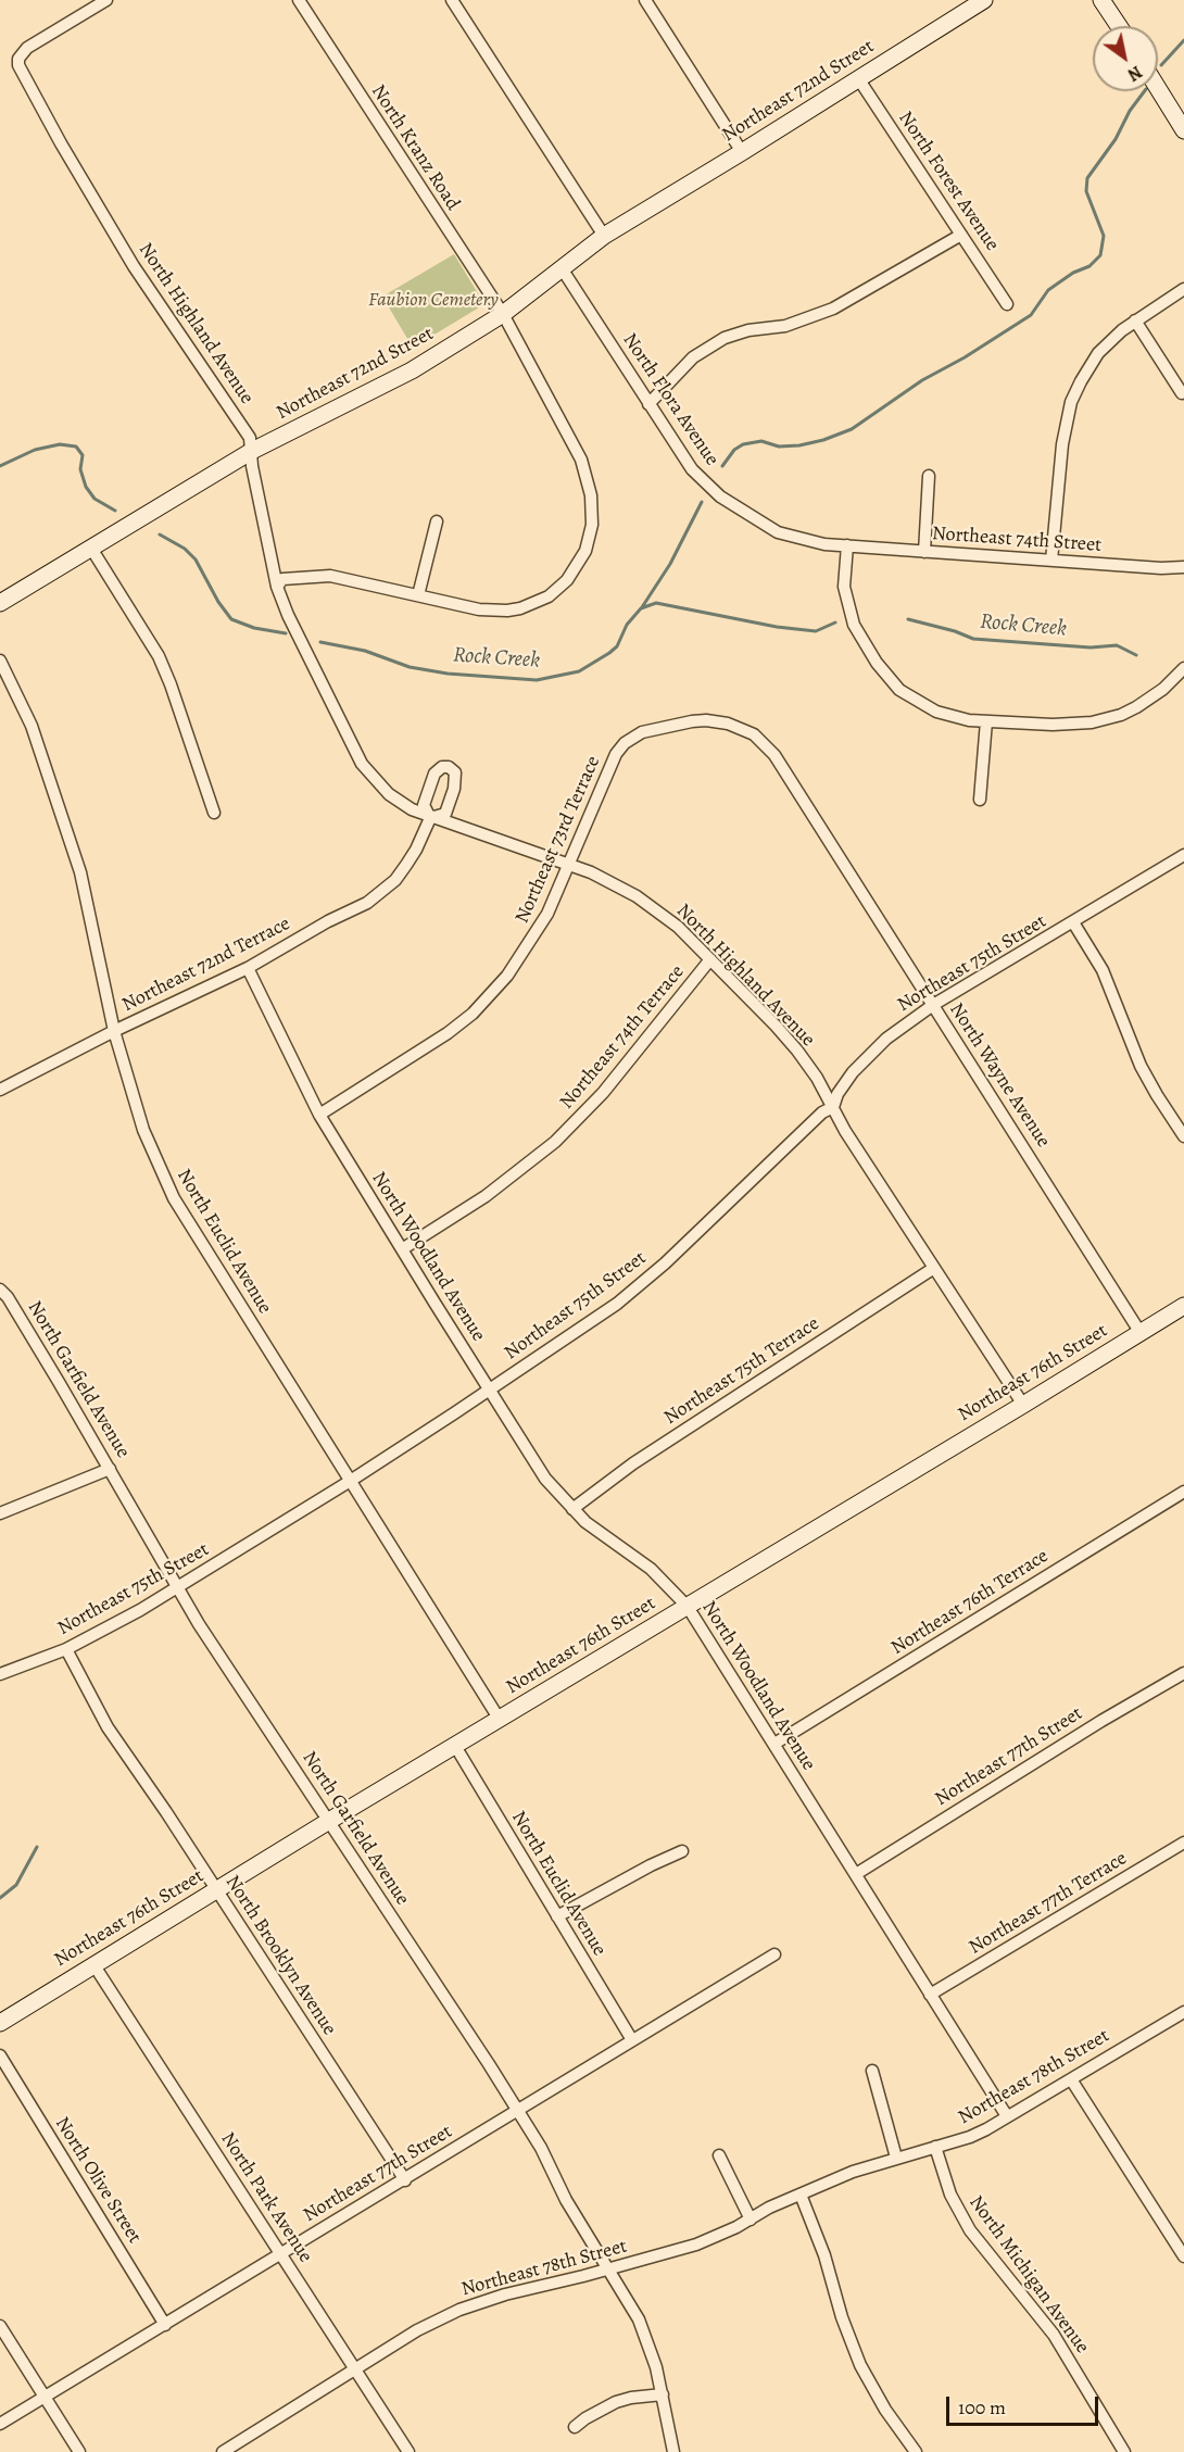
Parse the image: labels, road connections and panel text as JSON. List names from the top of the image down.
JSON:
{
  "streets": {
    "street": [
      "Northeast 72nd Street",
      "North Kranz Road",
      "North Forest Avenue",
      "North Highland Avenue",
      "North Flora Avenue",
      "Northeast 74th Street",
      "Northeast 73rd Terrace",
      "Northeast 75th Street",
      "Northeast 72nd Terrace",
      "Northeast 74th Terrace",
      "North Wayne Avenue",
      "North Euclid Avenue",
      "North Woodland Avenue",
      "Northeast 75th Terrace",
      "Northeast 76th Street",
      "North Garfield Avenue",
      "Northeast 76th Terrace",
      "Northeast 77th Street",
      "Northeast 77th Terrace",
      "North Brooklyn Avenue",
      "Northeast 78th Street",
      "North Olive Street",
      "North Park Avenue",
      "North Michigan Avenue"
    ]
  },
  "crossings": [
    ["Northeast 72nd Street", "North Kranz Road"],
    ["Northeast 72nd Street", "North Forest Avenue"],
    ["Northeast 72nd Street", "North Highland Avenue"],
    ["Northeast 72nd Street", "North Flora Avenue"],
    ["North Kranz Road", "North Highland Avenue"],
    ["North Highland Avenue", "Northeast 73rd Terrace"],
    ["North Highland Avenue", "Northeast 75th Street"],
    ["North Highland Avenue", "Northeast 72nd Terrace"],
    ["North Highland Avenue", "Northeast 74th Terrace"],
    ["North Highland Avenue", "Northeast 75th Terrace"],
    ["North Highland Avenue", "Northeast 76th Street"],
    ["North Flora Avenue", "Northeast 74th Street"],
    ["Northeast 73rd Terrace", "North Wayne Avenue"],
    ["Northeast 73rd Terrace", "North Woodland Avenue"],
    ["Northeast 75th Street", "North Wayne Avenue"],
    ["Northeast 75th Street", "North Euclid Avenue"],
    ["Northeast 75th Street", "North Woodland Avenue"],
    ["Northeast 75th Street", "North Garfield Avenue"],
    ["Northeast 75th Street", "North Brooklyn Avenue"],
    ["Northeast 72nd Terrace", "North Euclid Avenue"],
    ["Northeast 72nd Terrace", "North Woodland Avenue"],
    ["Northeast 74th Terrace", "North Woodland Avenue"],
    ["North Wayne Avenue", "Northeast 76th Street"],
    ["North Euclid Avenue", "Northeast 76th Street"],
    ["North Euclid Avenue", "Northeast 77th Street"],
    ["North Woodland Avenue", "Northeast 75th Terrace"],
    ["North Woodland Avenue", "Northeast 76th Street"],
    ["North Woodland Avenue", "Northeast 76th Terrace"],
    ["North Woodland Avenue", "Northeast 77th Street"],
    ["North Woodland Avenue", "Northeast 77th Terrace"],
    ["North Woodland Avenue", "Northeast 78th Street"],
    ["Northeast 76th Street", "North Garfield Avenue"],
    ["Northeast 76th Street", "North Brooklyn Avenue"],
    ["Northeast 76th Street", "North Park Avenue"],
    ["North Garfield Avenue", "Northeast 77th Street"],
    ["North Garfield Avenue", "Northeast 78th Street"],
    ["Northeast 77th Street", "North Brooklyn Avenue"],
    ["Northeast 77th Street", "North Olive Street"],
    ["Northeast 77th Street", "North Park Avenue"],
    ["Northeast 78th Street", "North Park Avenue"],
    ["Northeast 78th Street", "North Michigan Avenue"]
  ],
  "water": ["Rock Creek"],
  "parks": ["Faubion Cemetery"],
  "scale_bar": "100 m",
  "north": "bottom right"
}
